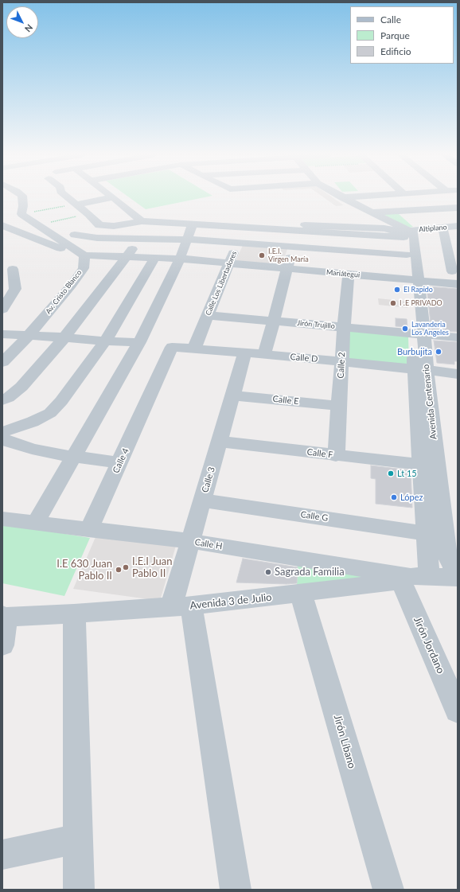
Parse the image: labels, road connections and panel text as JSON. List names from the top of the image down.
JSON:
{
  "streets": {
    "street": [
      "Altiplano",
      "Mariátegui",
      "Calle Los Libertadores",
      "Av. Cristo Blanco",
      "Jirón Trujillo",
      "Calle D",
      "Calle 2",
      "Calle E",
      "Avenida Centenario",
      "Calle F",
      "Calle 4",
      "Calle 3",
      "Calle G",
      "Calle H",
      "Avenida 3 de Julio",
      "Jirón Jordano",
      "Jirón Líbano"
    ]
  },
  "crossings": [
    ["Altiplano", "Calle Los Libertadores"],
    ["Altiplano", "Avenida Centenario"],
    ["Mariátegui", "Calle Los Libertadores"],
    ["Mariátegui", "Av. Cristo Blanco"],
    ["Mariátegui", "Calle 2"],
    ["Mariátegui", "Avenida Centenario"],
    ["Calle Los Libertadores", "Jirón Trujillo"],
    ["Calle Los Libertadores", "Calle D"],
    ["Calle Los Libertadores", "Calle 4"],
    ["Jirón Trujillo", "Calle 2"],
    ["Jirón Trujillo", "Avenida Centenario"],
    ["Calle D", "Calle 2"],
    ["Calle D", "Avenida Centenario"],
    ["Calle D", "Calle 4"],
    ["Calle D", "Calle 3"],
    ["Calle 2", "Calle E"],
    ["Calle 2", "Calle F"],
    ["Calle E", "Calle 3"],
    ["Avenida Centenario", "Calle F"],
    ["Avenida Centenario", "Calle G"],
    ["Avenida Centenario", "Calle H"],
    ["Avenida Centenario", "Avenida 3 de Julio"],
    ["Avenida Centenario", "Jirón Jordano"],
    ["Calle F", "Calle 3"],
    ["Calle 4", "Calle H"],
    ["Calle 3", "Calle G"],
    ["Calle 3", "Calle H"],
    ["Calle 3", "Avenida 3 de Julio"],
    ["Calle H", "Avenida 3 de Julio"],
    ["Calle H", "Jirón Jordano"],
    ["Avenida 3 de Julio", "Jirón Jordano"],
    ["Avenida 3 de Julio", "Jirón Líbano"]
  ],
  "places": [
    "I.E.I. Virgen María",
    "El Rapido",
    "I .E PRIVADO",
    "Lavanderia Los Angeles",
    "Burbujita",
    "Lt 15",
    "López",
    "I.E.I Juan Pablo II",
    "I.E 630 Juan Pablo II",
    "Sagrada Familia"
  ],
  "legend": ["Calle", "Parque", "Edificio"],
  "north": "bottom right"
}
